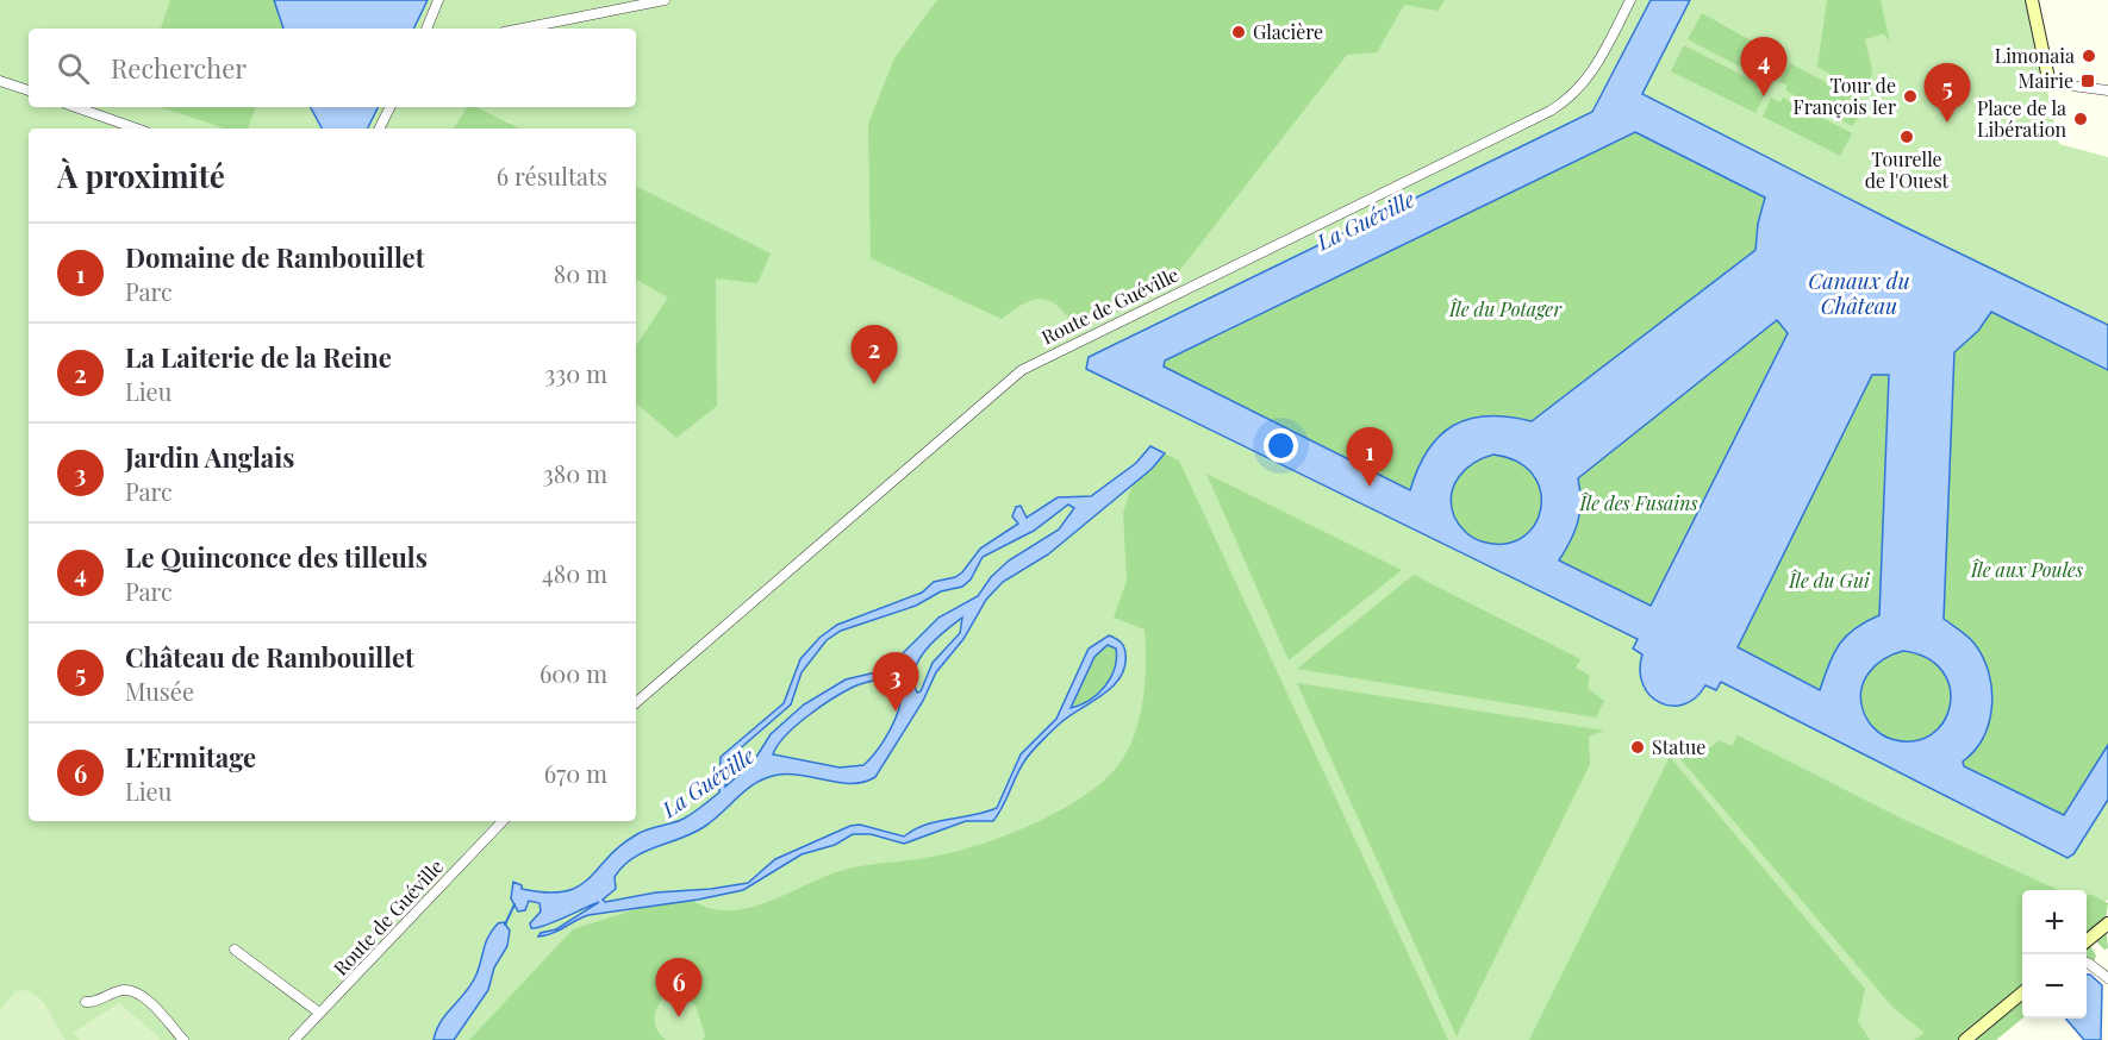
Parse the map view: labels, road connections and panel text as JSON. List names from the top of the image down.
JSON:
{
  "streets": {
    "street": ["Route de Guéville"]
  },
  "water": ["La Guéville", "Canaux du Château"],
  "parks": [
    "Île du Potager",
    "Île des Fusains",
    "Île aux Poules",
    "Île du Gui"
  ],
  "places": {
    "other": [
      "Glacière",
      "Limonaia",
      "Tour de François Ier",
      "Place de la Libération",
      "Tourelle de l'Ouest",
      "Statue"
    ],
    "transit": ["Mairie"]
  },
  "page": {
    "search": "Rechercher",
    "pins": [
      "4",
      "5",
      "2",
      "1",
      "3",
      "6"
    ],
    "heading": ["À proximité", "6 résultats"],
    "list": [
      {
        "mark": "1",
        "name": "Domaine de Rambouillet",
        "note": "Parc",
        "value": "80 m"
      },
      {
        "mark": "2",
        "name": "La Laiterie de la Reine",
        "note": "Lieu",
        "value": "330 m"
      },
      {
        "mark": "3",
        "name": "Jardin Anglais",
        "note": "Parc",
        "value": "380 m"
      },
      {
        "mark": "4",
        "name": "Le Quinconce des tilleuls",
        "note": "Parc",
        "value": "480 m"
      },
      {
        "mark": "5",
        "name": "Château de Rambouillet",
        "note": "Musée",
        "value": "600 m"
      },
      {
        "mark": "6",
        "name": "L'Ermitage",
        "note": "Lieu",
        "value": "670 m"
      }
    ],
    "map_buttons": ["+", "−"]
  }
}
